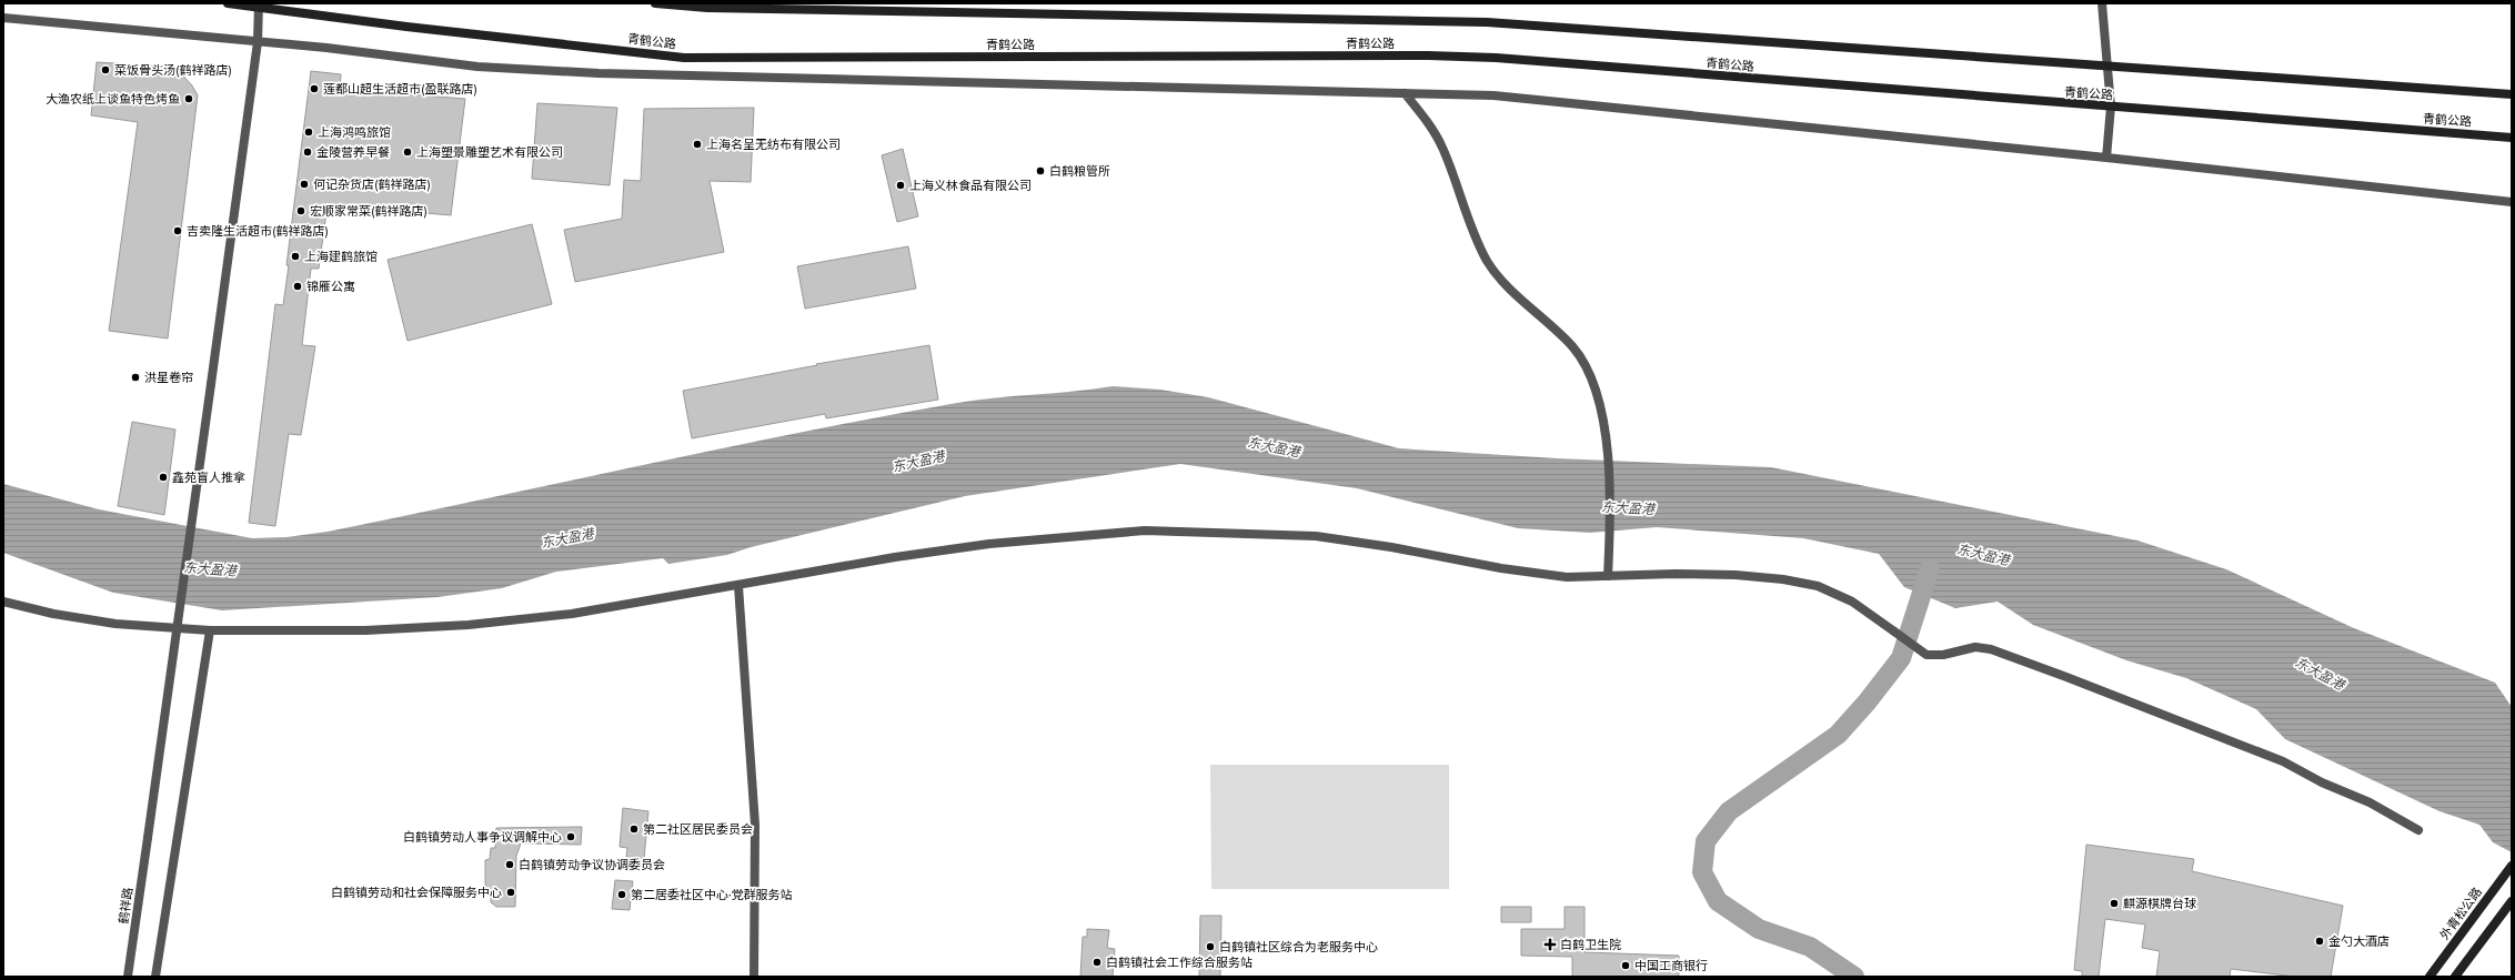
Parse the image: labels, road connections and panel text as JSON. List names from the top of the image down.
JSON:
{
  "streets": {
    "main road": ["青鹤公路", "外青松公路"],
    "street": ["鹤祥路"]
  },
  "crossings": [
    ["青鹤公路", "鹤祥路"]
  ],
  "water": ["东大盈港"],
  "places": {
    "other": [
      "菜饭骨头汤(鹤祥路店)",
      "莲都山超生活超市(盈联路店)",
      "大渔农纸上谈鱼特色烤鱼",
      "上海鸿鸣旅馆",
      "上海名呈无纺布有限公司",
      "金陵营养早餐",
      "上海塑景雕塑艺术有限公司",
      "白鹤粮管所",
      "何记杂货店(鹤祥路店)",
      "上海义林食品有限公司",
      "宏顺家常菜(鹤祥路店)",
      "吉卖隆生活超市(鹤祥路店)",
      "上海建鹤旅馆",
      "锦雁公寓",
      "洪星卷帘",
      "鑫苑盲人推拿",
      "第二社区居民委员会",
      "白鹤镇劳动人事争议调解中心",
      "白鹤镇劳动争议协调委员会",
      "白鹤镇劳动和社会保障服务中心",
      "第二居委社区中心·党群服务站",
      "麒源棋牌台球",
      "金勺大酒店",
      "白鹤镇社区综合为老服务中心",
      "白鹤镇社会工作综合服务站",
      "中国工商银行"
    ],
    "health": ["白鹤卫生院"]
  }
}
